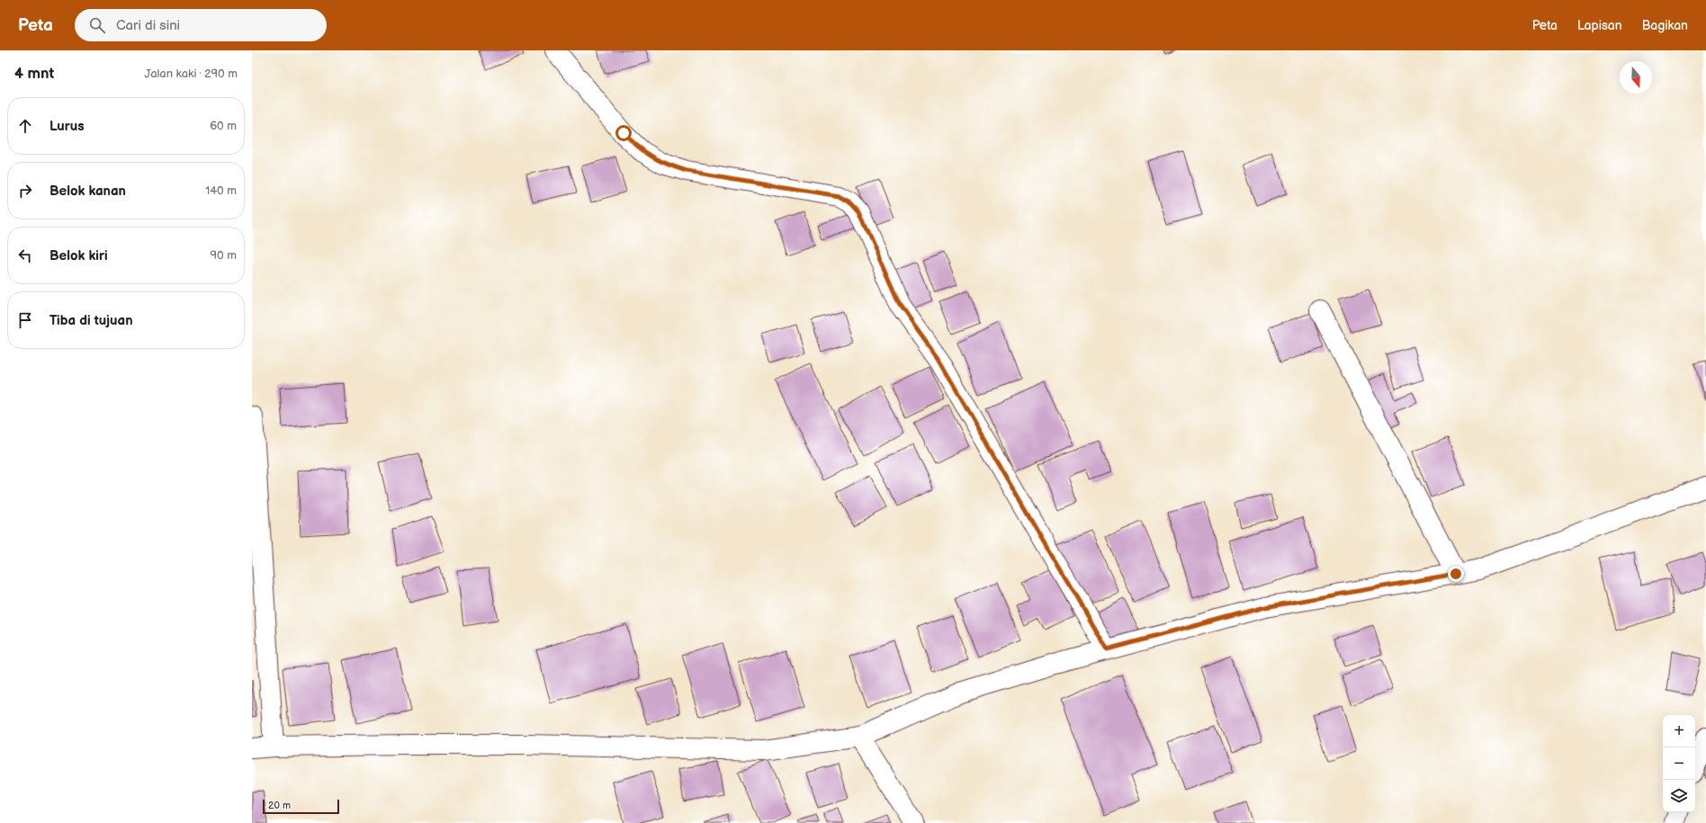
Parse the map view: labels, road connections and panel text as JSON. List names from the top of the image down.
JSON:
{
  "scale_bar": "20 m",
  "north": "bottom",
  "page": {
    "header": "Peta",
    "search": "Cari di sini",
    "nav": ["Peta", "Lapisan", "Bagikan"],
    "heading": ["4 mnt", "Jalan kaki · 290 m"],
    "list": [
      ["Lurus", "60 m"],
      ["Belok kanan", "140 m"],
      ["Belok kiri", "90 m"],
      "Tiba di tujuan"
    ],
    "map_buttons": ["+", "−"],
    "scale": "20 m"
  }
}
